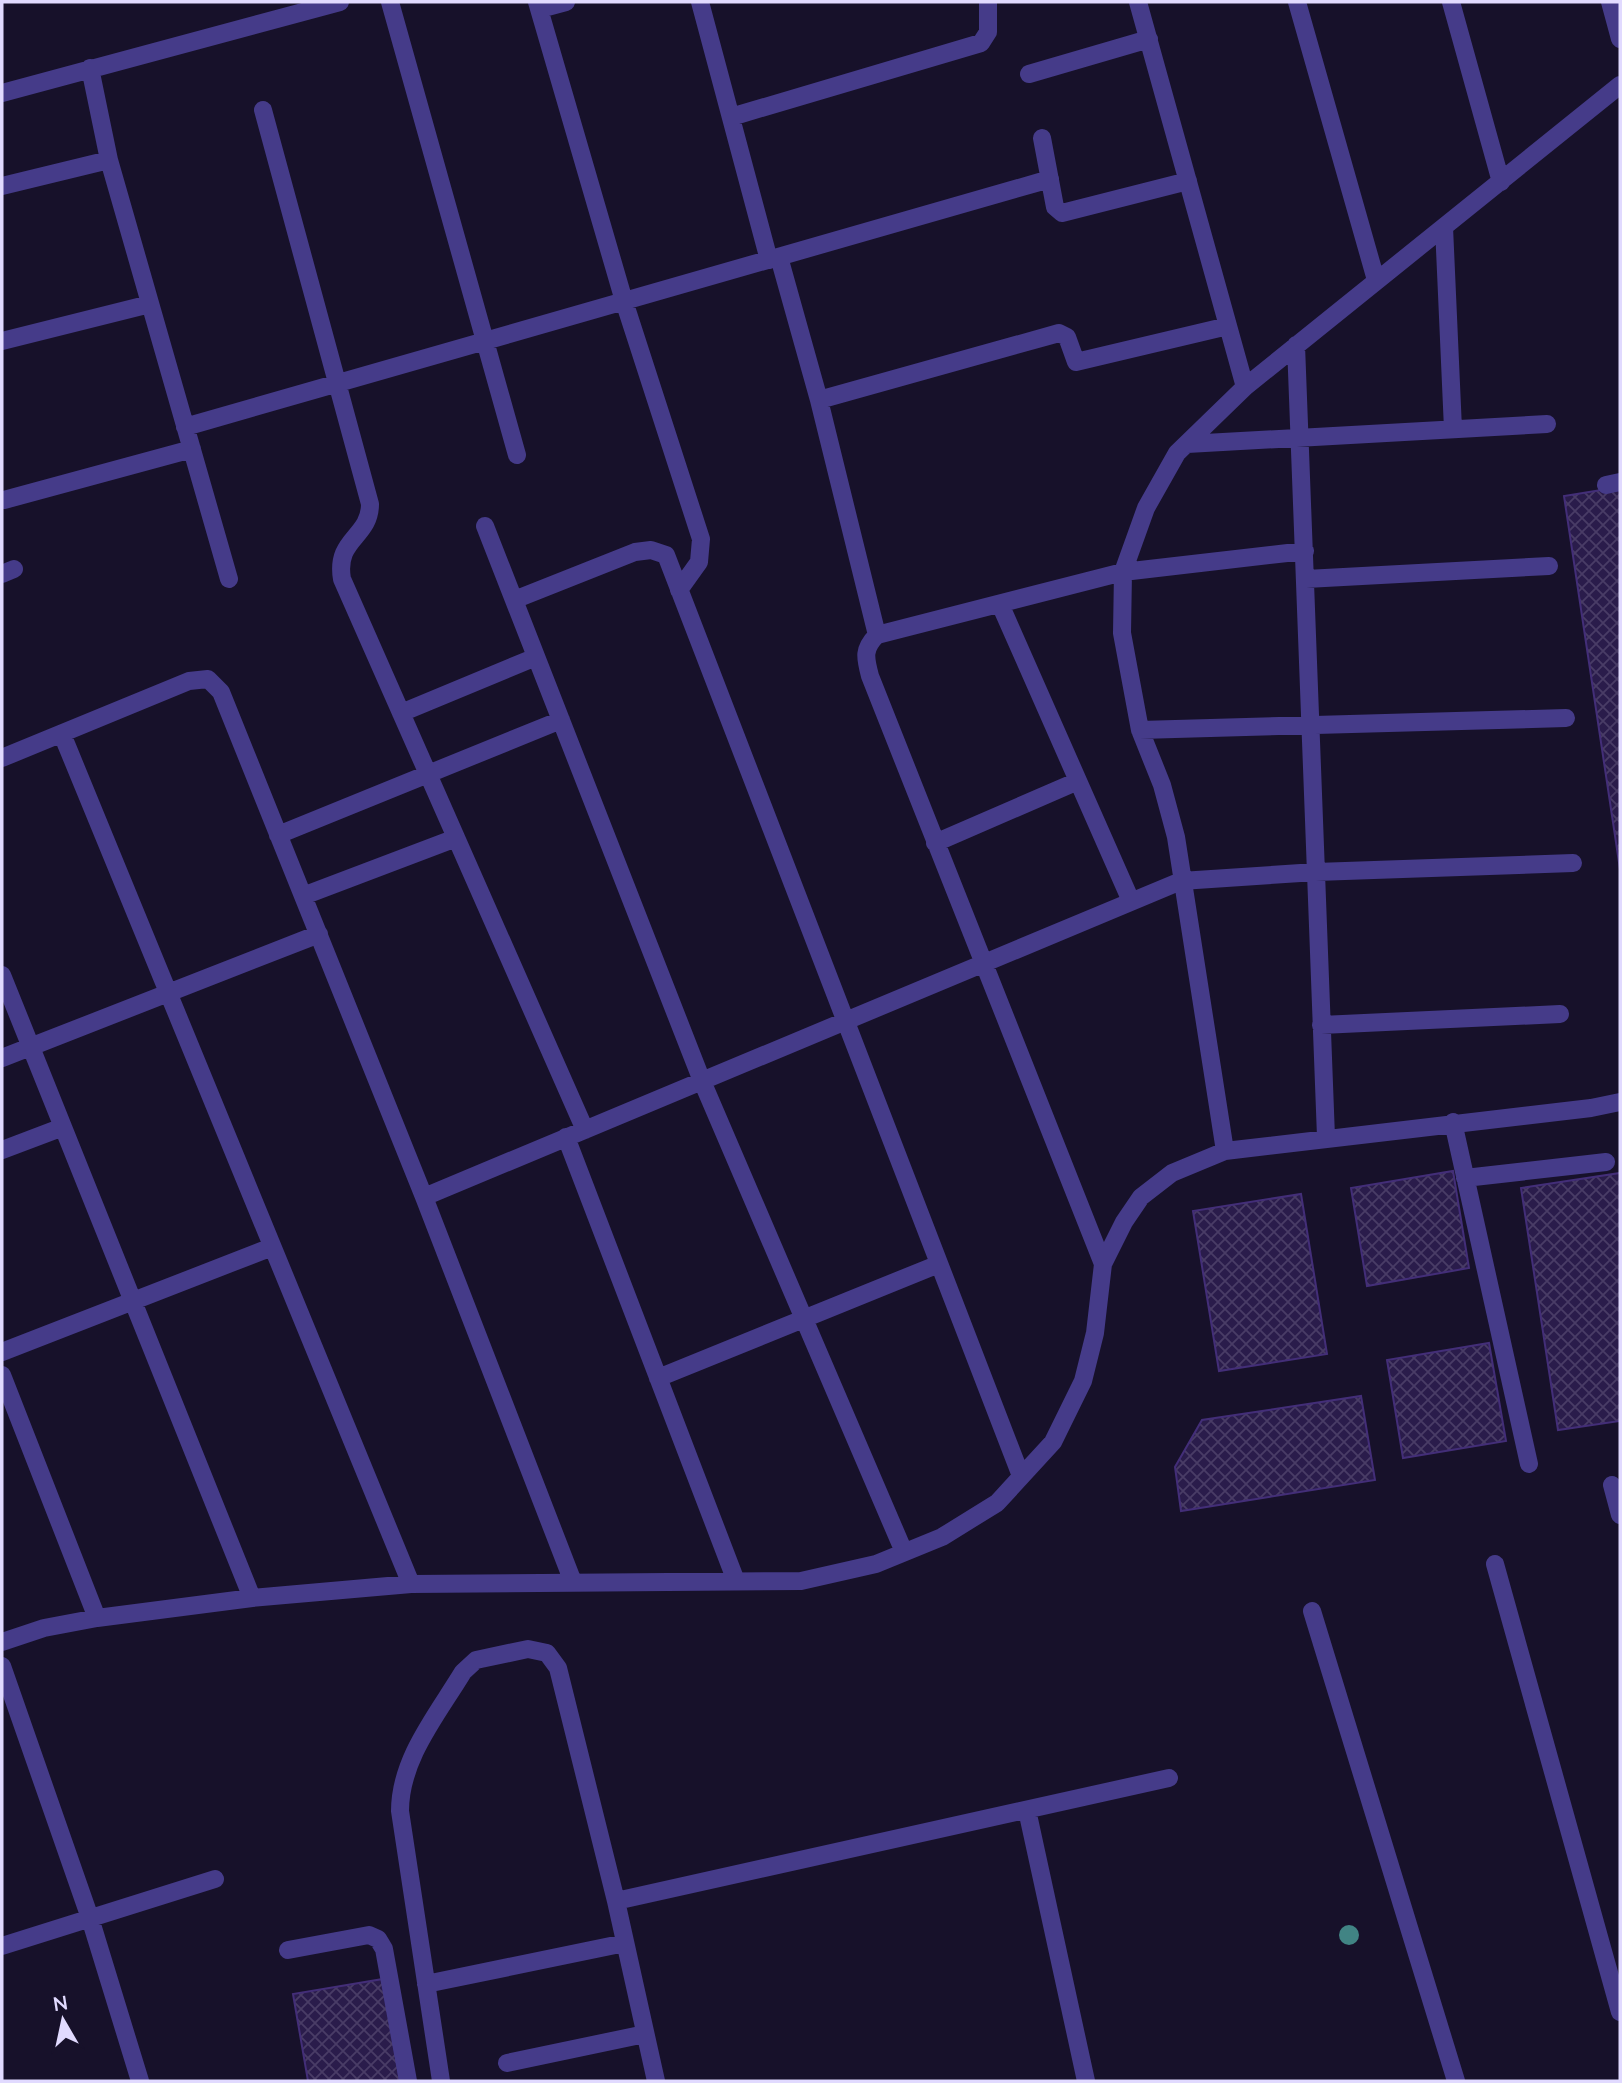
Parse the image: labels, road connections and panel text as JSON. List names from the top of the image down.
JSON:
{
  "north": "top"
}
